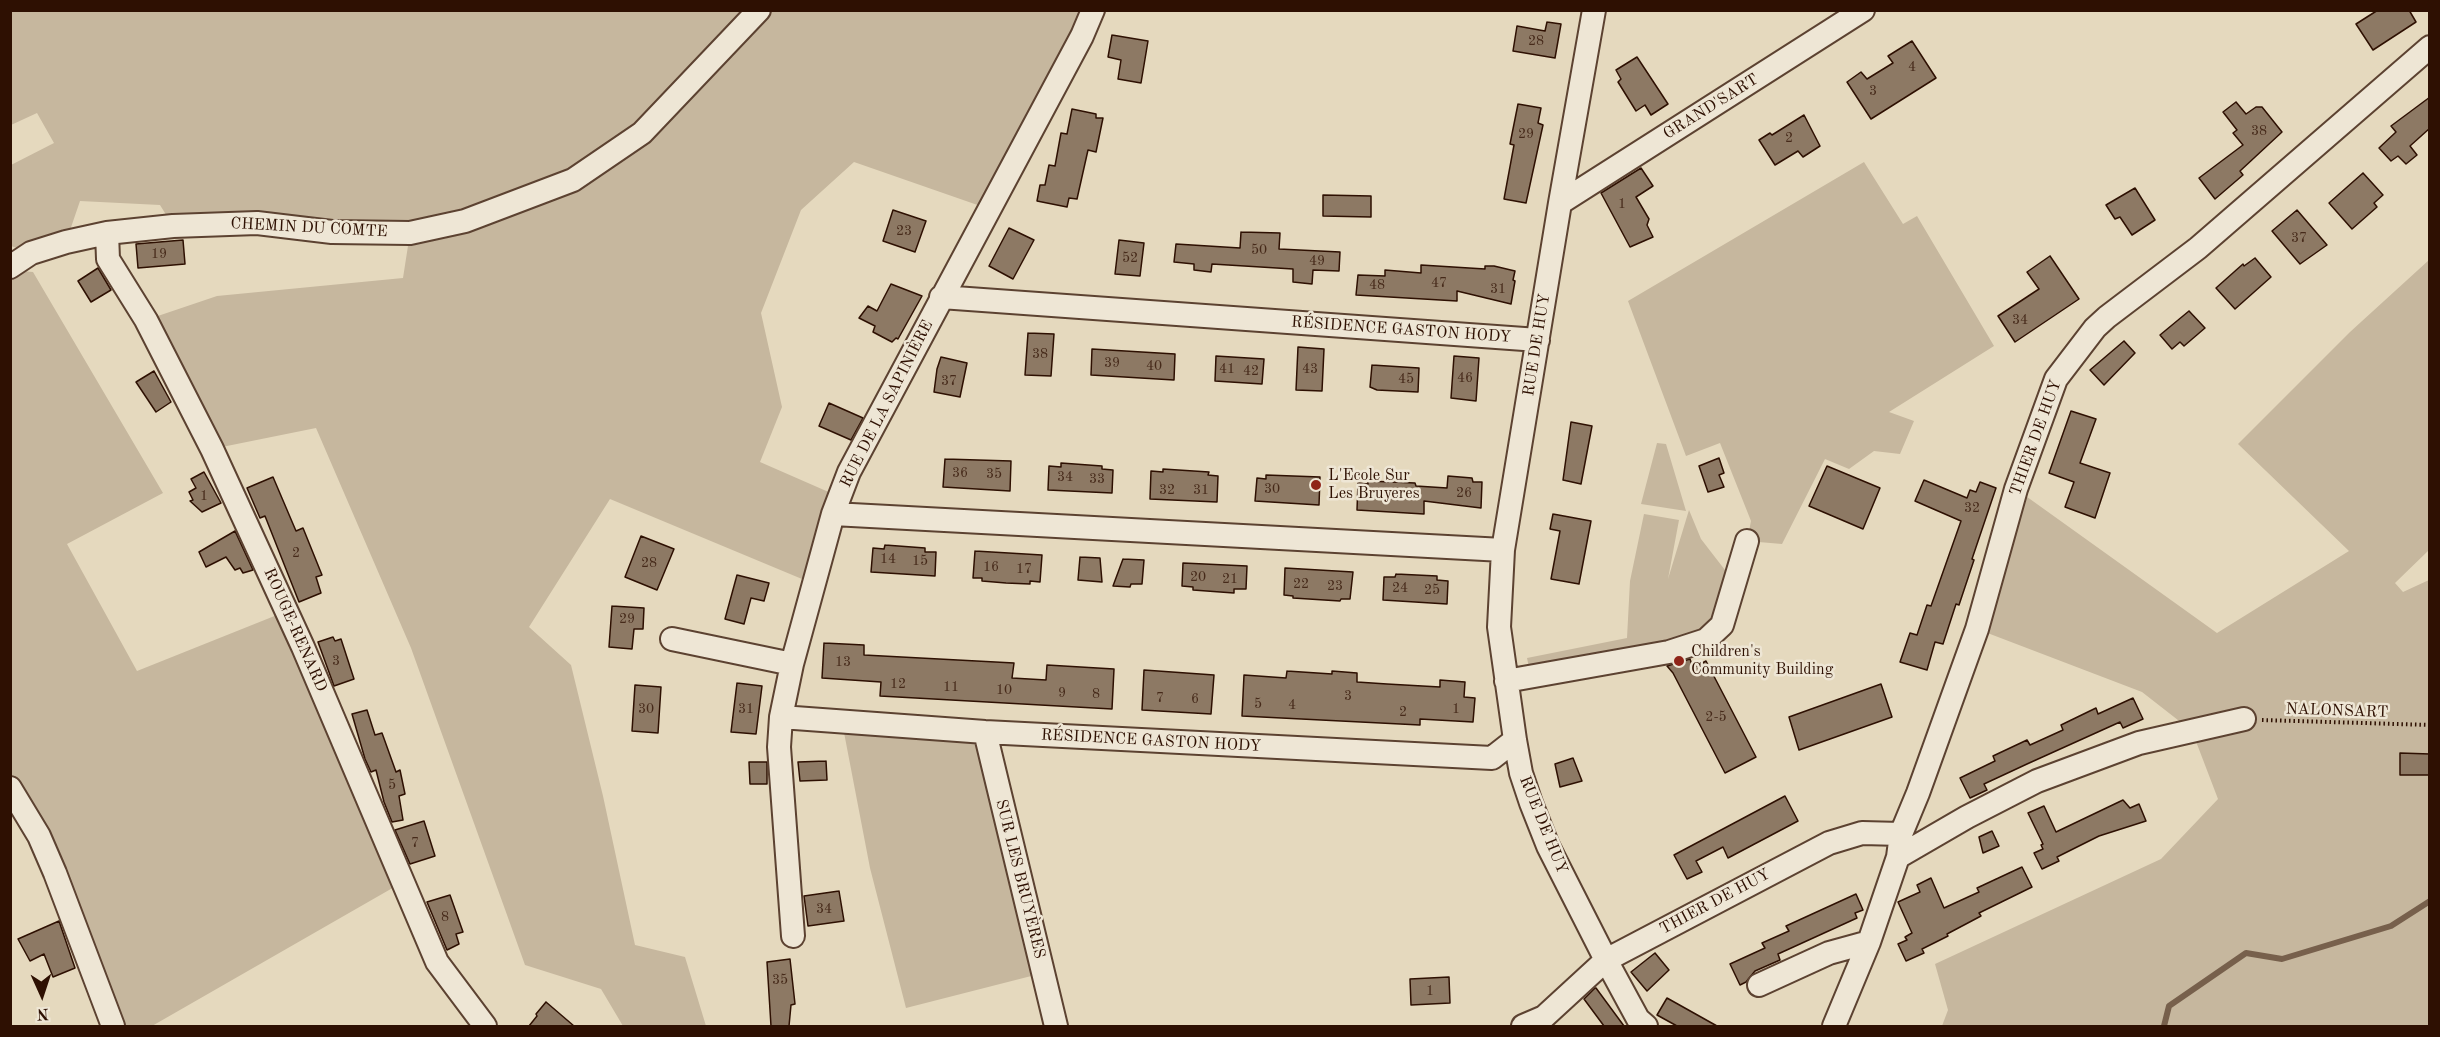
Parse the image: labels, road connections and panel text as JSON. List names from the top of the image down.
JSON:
{
  "streets": {
    "street": [
      "GRAND'SART",
      "CHEMIN DU COMTE",
      "RÉSIDENCE GASTON HODY",
      "RUE DE HUY",
      "RUE DE LA SAPINIÈRE",
      "THIER DE HUY",
      "ROUGE-RENARD",
      "SUR LES BRUYÈRES"
    ],
    "path": ["NALONSART"]
  },
  "crossings": [
    ["GRAND'SART", "RUE DE HUY"],
    ["CHEMIN DU COMTE", "ROUGE-RENARD"],
    ["RÉSIDENCE GASTON HODY", "RUE DE HUY"],
    ["RÉSIDENCE GASTON HODY", "RUE DE LA SAPINIÈRE"],
    ["RÉSIDENCE GASTON HODY", "SUR LES BRUYÈRES"],
    ["RUE DE HUY", "THIER DE HUY"]
  ],
  "places": ["L'Ecole Sur Les Bruyeres", "Children's Community Building"],
  "house_numbers": [
    "28",
    "4",
    "3",
    "38",
    "29",
    "2",
    "1",
    "23",
    "37",
    "50",
    "19",
    "52",
    "49",
    "47",
    "48",
    "31",
    "34",
    "38",
    "39",
    "40",
    "41",
    "43",
    "42",
    "46",
    "45",
    "37",
    "36",
    "35",
    "34",
    "33",
    "30",
    "32",
    "31",
    "26",
    "1",
    "32",
    "2",
    "14",
    "15",
    "28",
    "16",
    "17",
    "20",
    "21",
    "22",
    "23",
    "24",
    "25",
    "29",
    "3",
    "13",
    "12",
    "11",
    "10",
    "9",
    "8",
    "3",
    "7",
    "6",
    "5",
    "4",
    "30",
    "31",
    "1",
    "2",
    "2-5",
    "5",
    "7",
    "34",
    "8",
    "35",
    "1"
  ],
  "north": "bottom"
}
